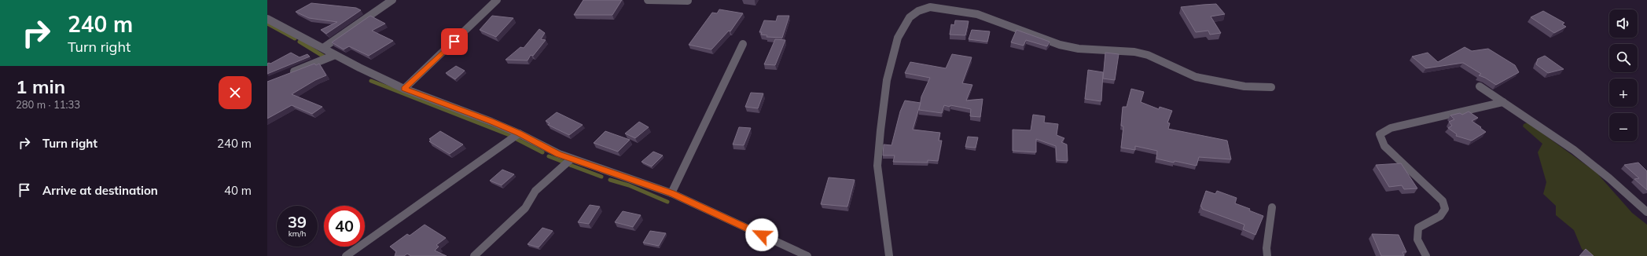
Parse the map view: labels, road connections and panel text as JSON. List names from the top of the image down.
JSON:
{
  "page": {
    "turn": ["240 m", "Turn right"],
    "map_buttons": ["+", "−"],
    "heading": ["1 min", "280 m · 11:33"],
    "list": [
      {
        "name": "Turn right",
        "value": "240 m"
      },
      {
        "name": "Arrive at destination",
        "value": "40 m"
      }
    ],
    "speed": "39 km/h",
    "limit": "40"
  }
}
